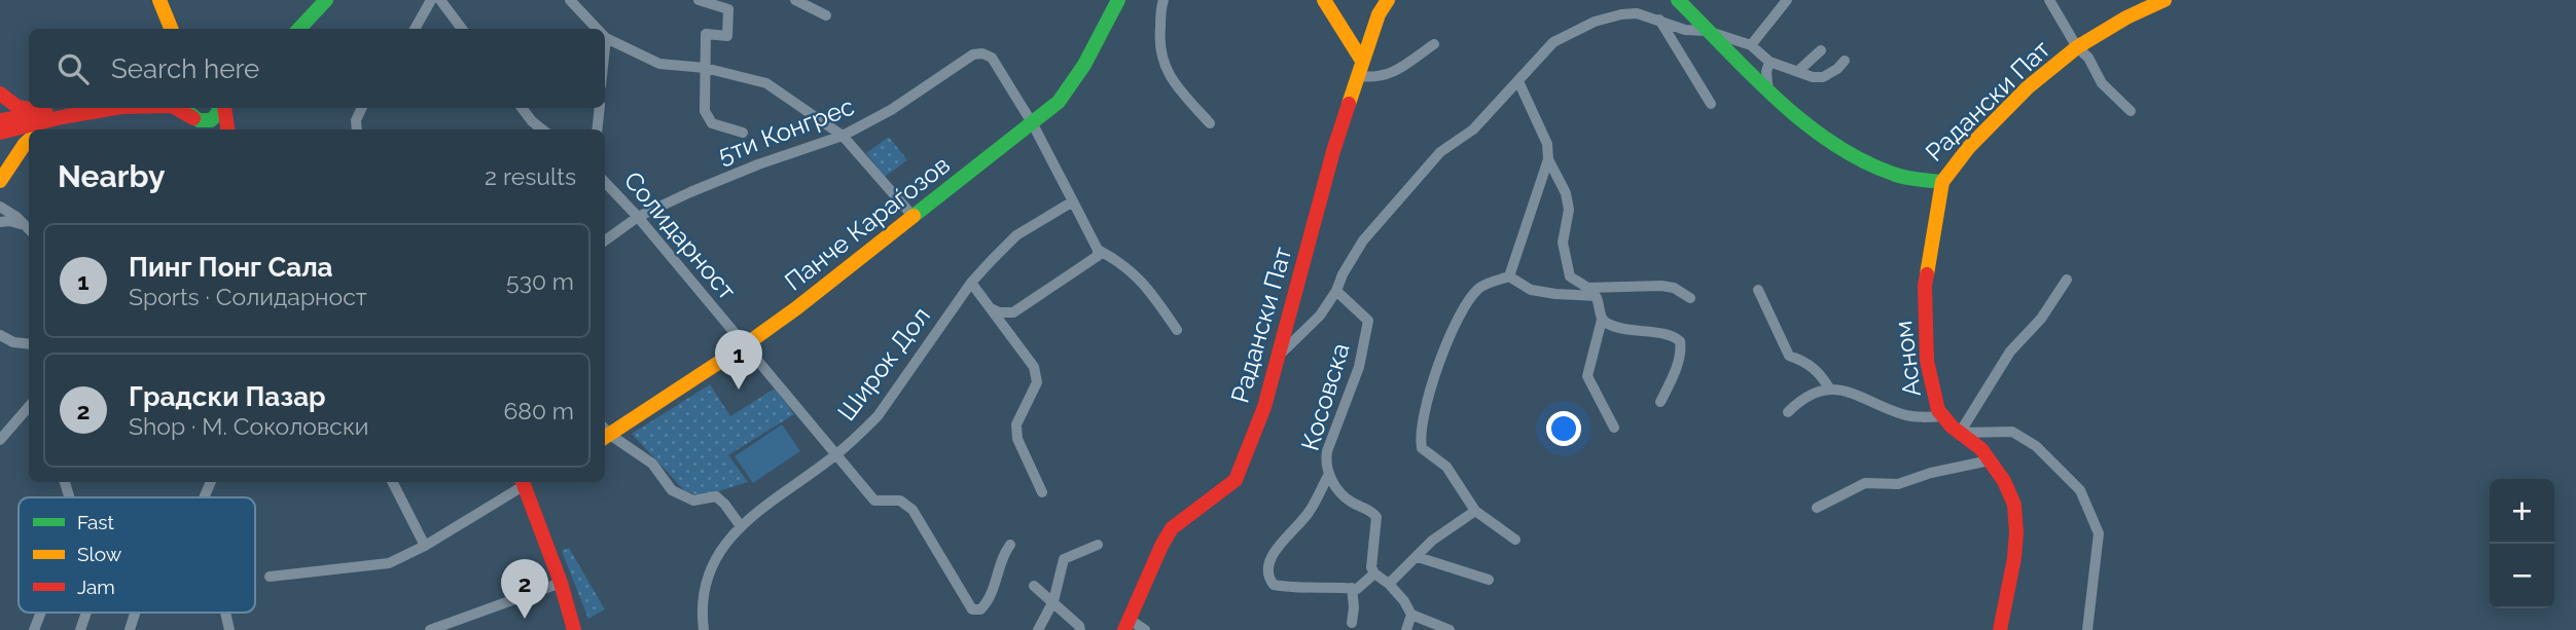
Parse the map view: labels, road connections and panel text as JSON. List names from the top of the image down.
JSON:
{
  "streets": {
    "street": [
      "Радански Пат",
      "5ти Конгрес",
      "Панче Караѓозов",
      "Солидарност",
      "Асном",
      "Широк Дол",
      "Косовска"
    ]
  },
  "crossings": [
    ["Радански Пат", "Асном"],
    ["Радански Пат", "Косовска"],
    ["5ти Конгрес", "Панче Караѓозов"],
    ["5ти Конгрес", "Солидарност"],
    ["Панче Караѓозов", "Солидарност"],
    ["Солидарност", "Широк Дол"]
  ],
  "legend": ["Fast", "Slow", "Jam"],
  "page": {
    "search": "Search here",
    "heading": ["Nearby", "2 results"],
    "list": [
      {
        "mark": "1",
        "name": "Пинг Понг Сала",
        "note": "Sports · Солидарност",
        "value": "530 m"
      },
      {
        "mark": "2",
        "name": "Градски Пазар",
        "note": "Shop · М. Соколовски",
        "value": "680 m"
      }
    ],
    "pins": ["1", "2"],
    "map_buttons": ["+", "−"]
  }
}
